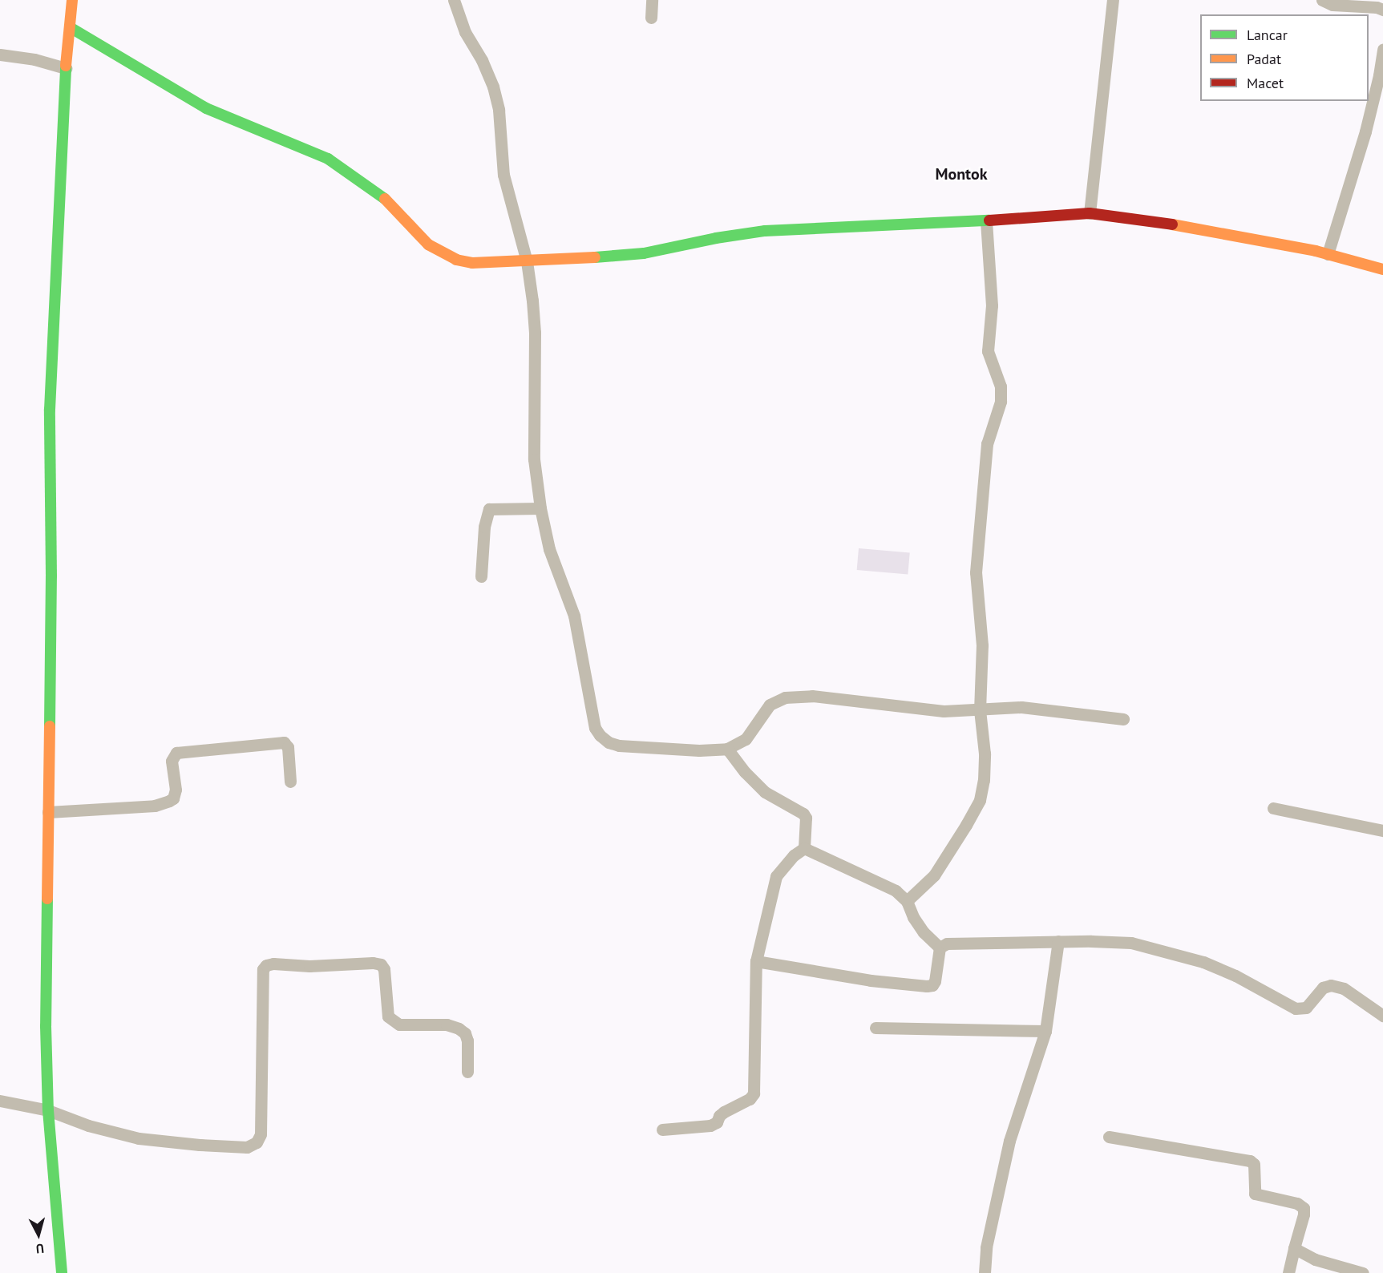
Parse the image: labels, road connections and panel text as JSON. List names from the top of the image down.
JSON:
{
  "districts": ["Montok"],
  "legend": ["Lancar", "Padat", "Macet"],
  "north": "bottom"
}
